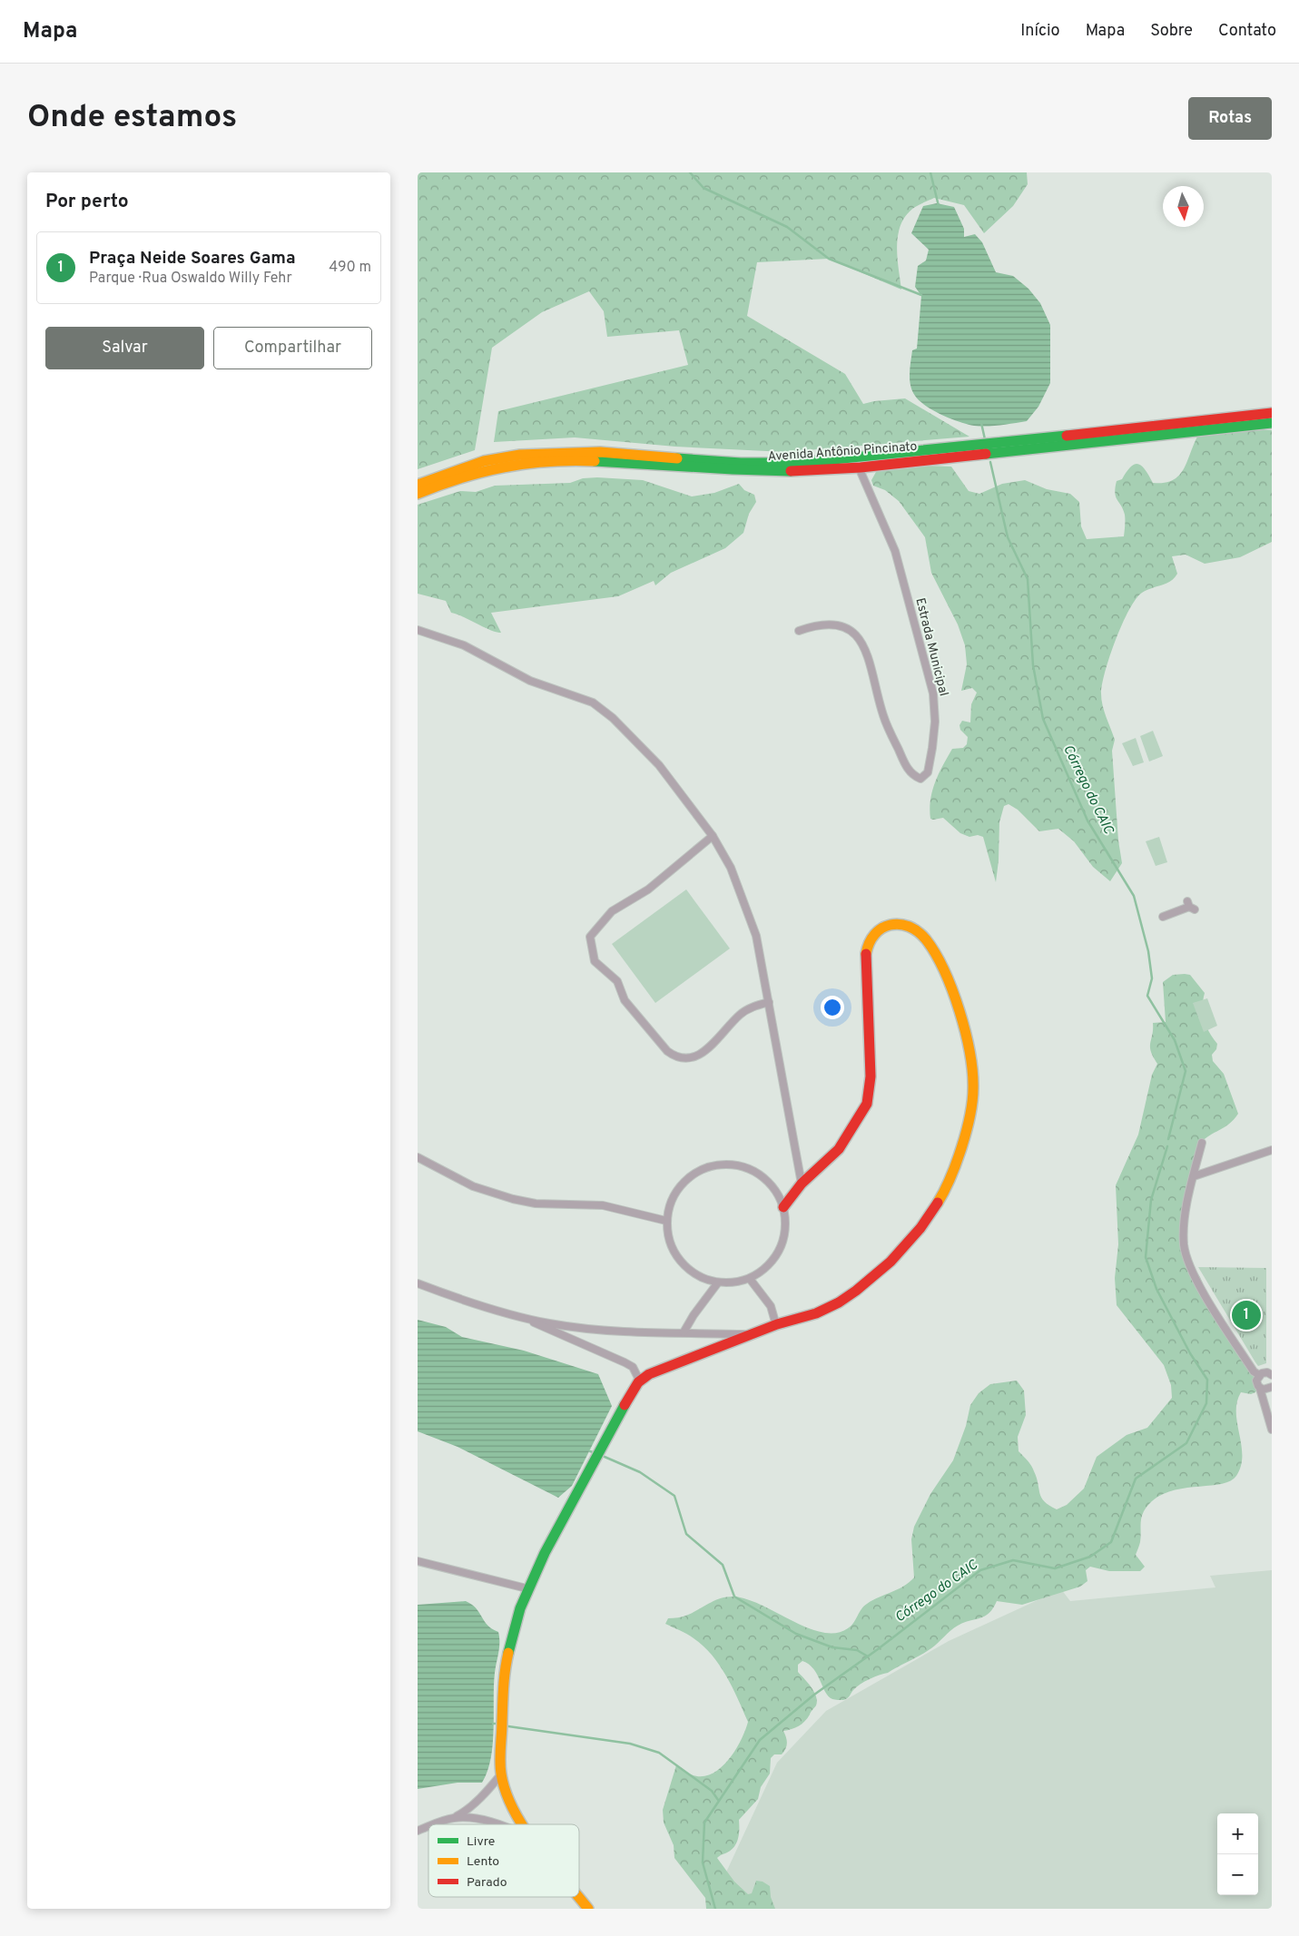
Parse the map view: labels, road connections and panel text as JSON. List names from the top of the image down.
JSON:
{
  "streets": {
    "main road": ["Avenida Antônio Pincinato"],
    "street": ["Estrada Municipal"]
  },
  "crossings": [
    ["Avenida Antônio Pincinato", "Estrada Municipal"]
  ],
  "water": ["Córrego do CAIC"],
  "legend": ["Livre", "Lento", "Parado"],
  "north": "bottom",
  "page": {
    "header": "Mapa",
    "nav": [
      "Início",
      "Mapa",
      "Sobre",
      "Contato"
    ],
    "buttons": [
      "Rotas",
      ["Salvar", "Compartilhar"]
    ],
    "title": "Onde estamos",
    "heading": "Por perto",
    "list": [
      {
        "mark": "1",
        "name": "Praça Neide Soares Gama",
        "note": "Parque · Rua Oswaldo Willy Fehr",
        "value": "490 m"
      }
    ],
    "pins": "1",
    "map_buttons": ["+", "−"]
  }
}
